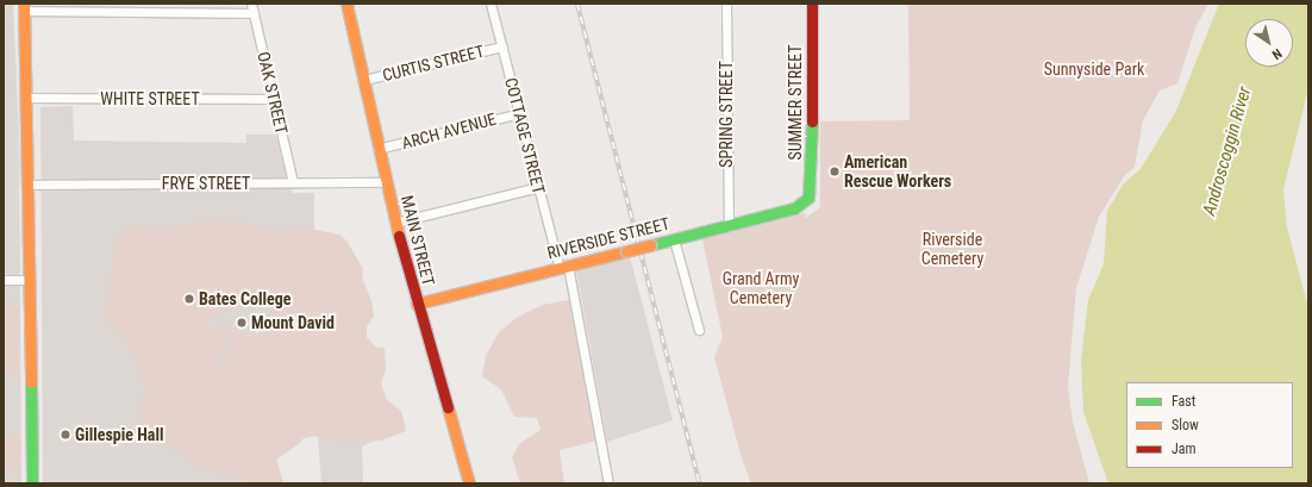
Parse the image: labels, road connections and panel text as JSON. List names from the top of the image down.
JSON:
{
  "streets": {
    "main road": ["SUMMER STREET", "RIVERSIDE STREET", "MAIN STREET"],
    "street": [
      "CURTIS STREET",
      "OAK STREET",
      "WHITE STREET",
      "SPRING STREET",
      "ARCH AVENUE",
      "COTTAGE STREET",
      "FRYE STREET"
    ]
  },
  "crossings": [
    ["CURTIS STREET", "COTTAGE STREET"],
    ["CURTIS STREET", "MAIN STREET"],
    ["OAK STREET", "WHITE STREET"],
    ["OAK STREET", "FRYE STREET"],
    ["SUMMER STREET", "RIVERSIDE STREET"],
    ["SPRING STREET", "RIVERSIDE STREET"],
    ["ARCH AVENUE", "COTTAGE STREET"],
    ["ARCH AVENUE", "MAIN STREET"],
    ["COTTAGE STREET", "RIVERSIDE STREET"],
    ["FRYE STREET", "MAIN STREET"],
    ["RIVERSIDE STREET", "MAIN STREET"]
  ],
  "water": ["Androscoggin River"],
  "parks": ["Sunnyside Park", "Riverside Cemetery", "Grand Army Cemetery"],
  "places": [
    "American Rescue Workers",
    "Bates College",
    "Mount David",
    "Gillespie Hall"
  ],
  "legend": ["Fast", "Slow", "Jam"],
  "north": "bottom right"
}
